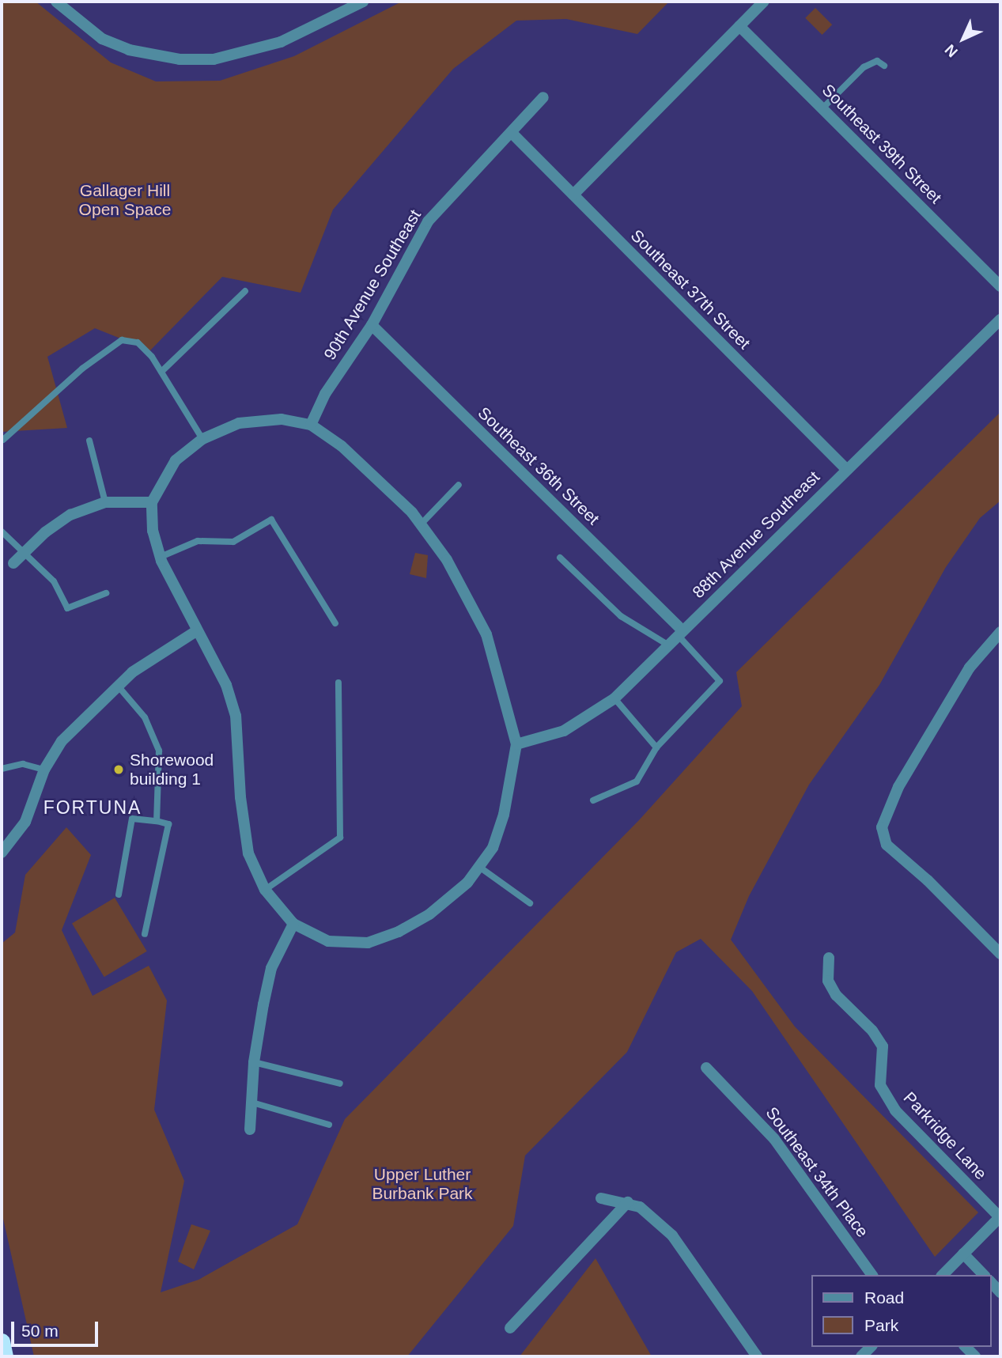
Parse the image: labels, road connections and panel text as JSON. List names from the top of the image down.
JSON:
{
  "streets": {
    "street": [
      "Southeast 39th Street",
      "90th Avenue Southeast",
      "Southeast 37th Street",
      "Southeast 36th Street",
      "88th Avenue Southeast",
      "Parkridge Lane",
      "Southeast 34th Place"
    ]
  },
  "crossings": [
    ["90th Avenue Southeast", "Southeast 37th Street"],
    ["90th Avenue Southeast", "Southeast 36th Street"],
    ["Southeast 37th Street", "88th Avenue Southeast"],
    ["Southeast 36th Street", "88th Avenue Southeast"]
  ],
  "districts": ["FORTUNA"],
  "parks": ["Gallager Hill Open Space", "Upper Luther Burbank Park"],
  "places": ["Shorewood building 1"],
  "legend": ["Road", "Park"],
  "scale_bar": "50 m",
  "north": "bottom left"
}
